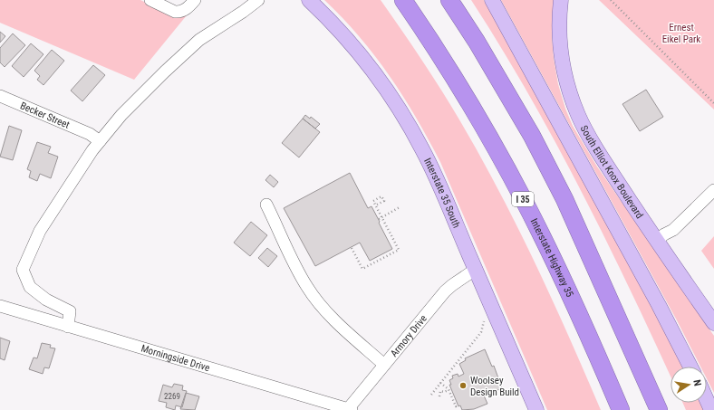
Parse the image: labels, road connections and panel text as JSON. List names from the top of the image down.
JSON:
{
  "streets": {
    "highway": ["I 35", "Interstate Highway 35"],
    "main road": ["South Elliot Knox Boulevard", "Interstate 35 South"],
    "street": ["Becker Street", "Armory Drive", "Morningside Drive"]
  },
  "crossings": [
    ["Interstate 35 South", "Armory Drive"],
    ["Armory Drive", "Morningside Drive"]
  ],
  "parks": ["Ernest Eikel Park"],
  "places": ["Woolsey Design Build"],
  "house_numbers": ["2269"],
  "north": "right"
}
